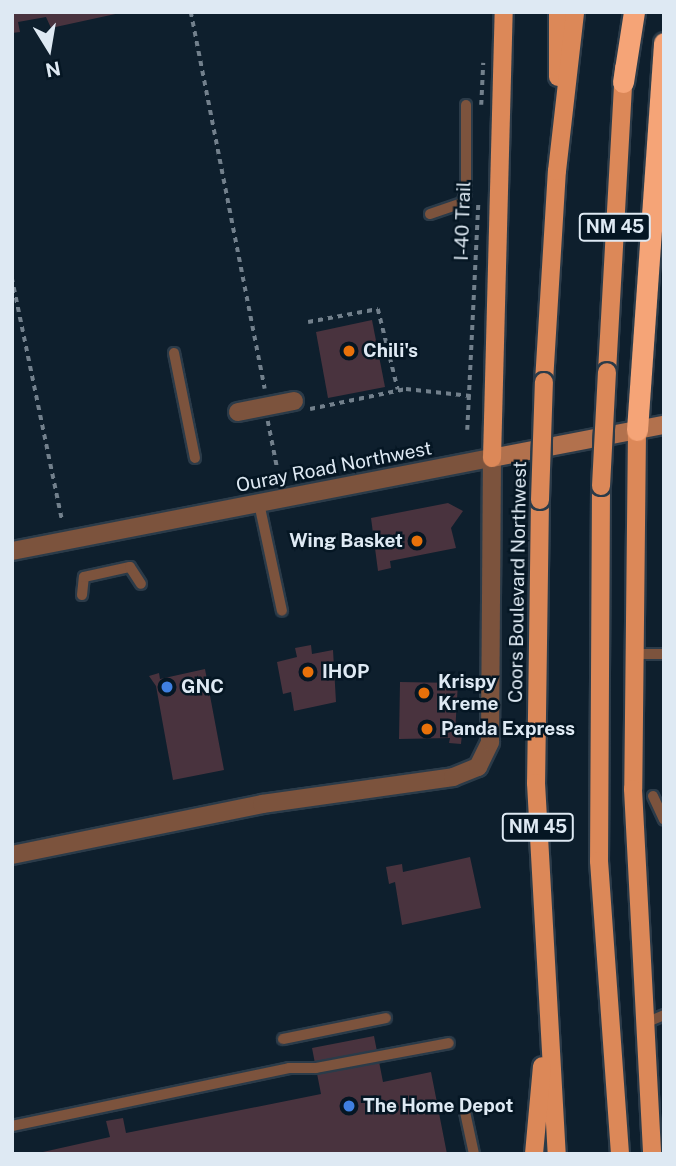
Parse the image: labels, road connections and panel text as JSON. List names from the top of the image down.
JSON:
{
  "streets": {
    "main road": ["NM 45", "Ouray Road Northwest", "Coors Boulevard Northwest"],
    "path": ["I-40 Trail"]
  },
  "places": [
    "Chili's",
    "Wing Basket",
    "IHOP",
    "GNC",
    "Krispy Kreme",
    "Panda Express",
    "The Home Depot"
  ],
  "north": "bottom"
}
